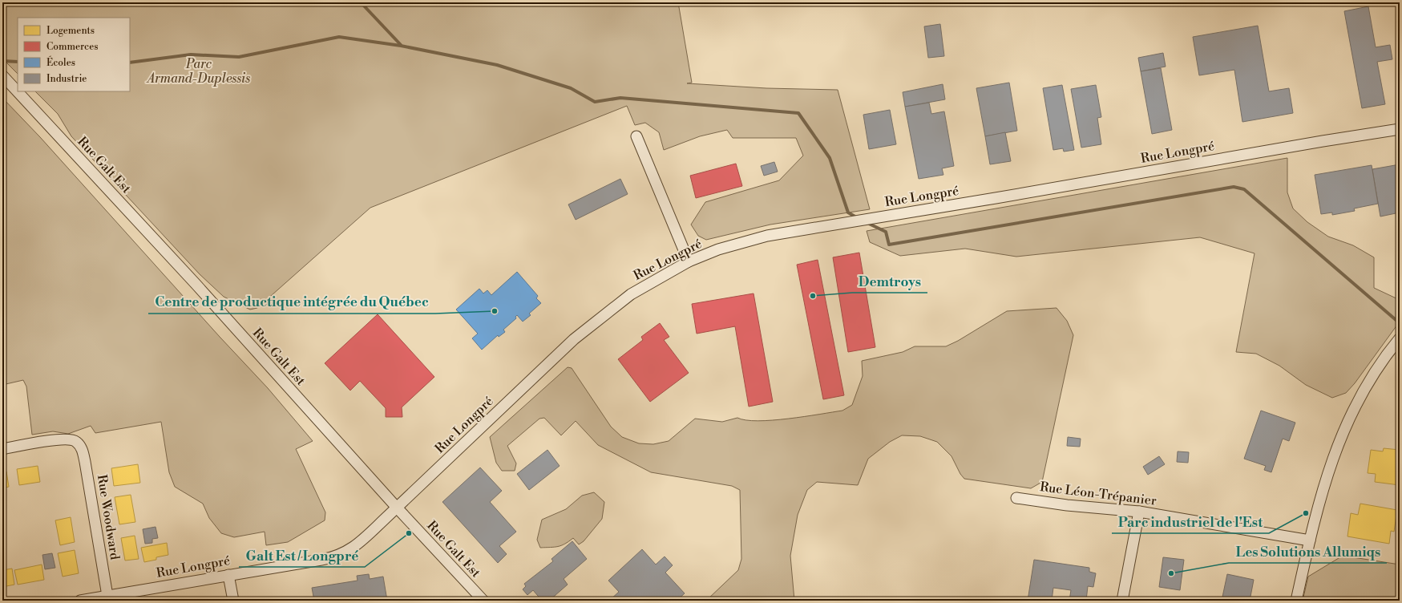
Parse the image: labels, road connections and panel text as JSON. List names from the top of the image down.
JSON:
{
  "streets": {
    "street": [
      "Rue Longpré",
      "Rue Galt Est",
      "Rue Léon-Trépanier",
      "Rue Woodward"
    ]
  },
  "crossings": [
    ["Rue Longpré", "Rue Galt Est"],
    ["Rue Longpré", "Rue Woodward"]
  ],
  "parks": ["Parc Armand-Duplessis"],
  "places": [
    "Demtroys",
    "Centre de productique intégrée du Québec",
    "Parc industriel de l'Est",
    "Galt Est / Longpré",
    "Les Solutions Allumiqs"
  ],
  "legend": [
    "Logements",
    "Commerces",
    "Écoles",
    "Industrie"
  ]
}
